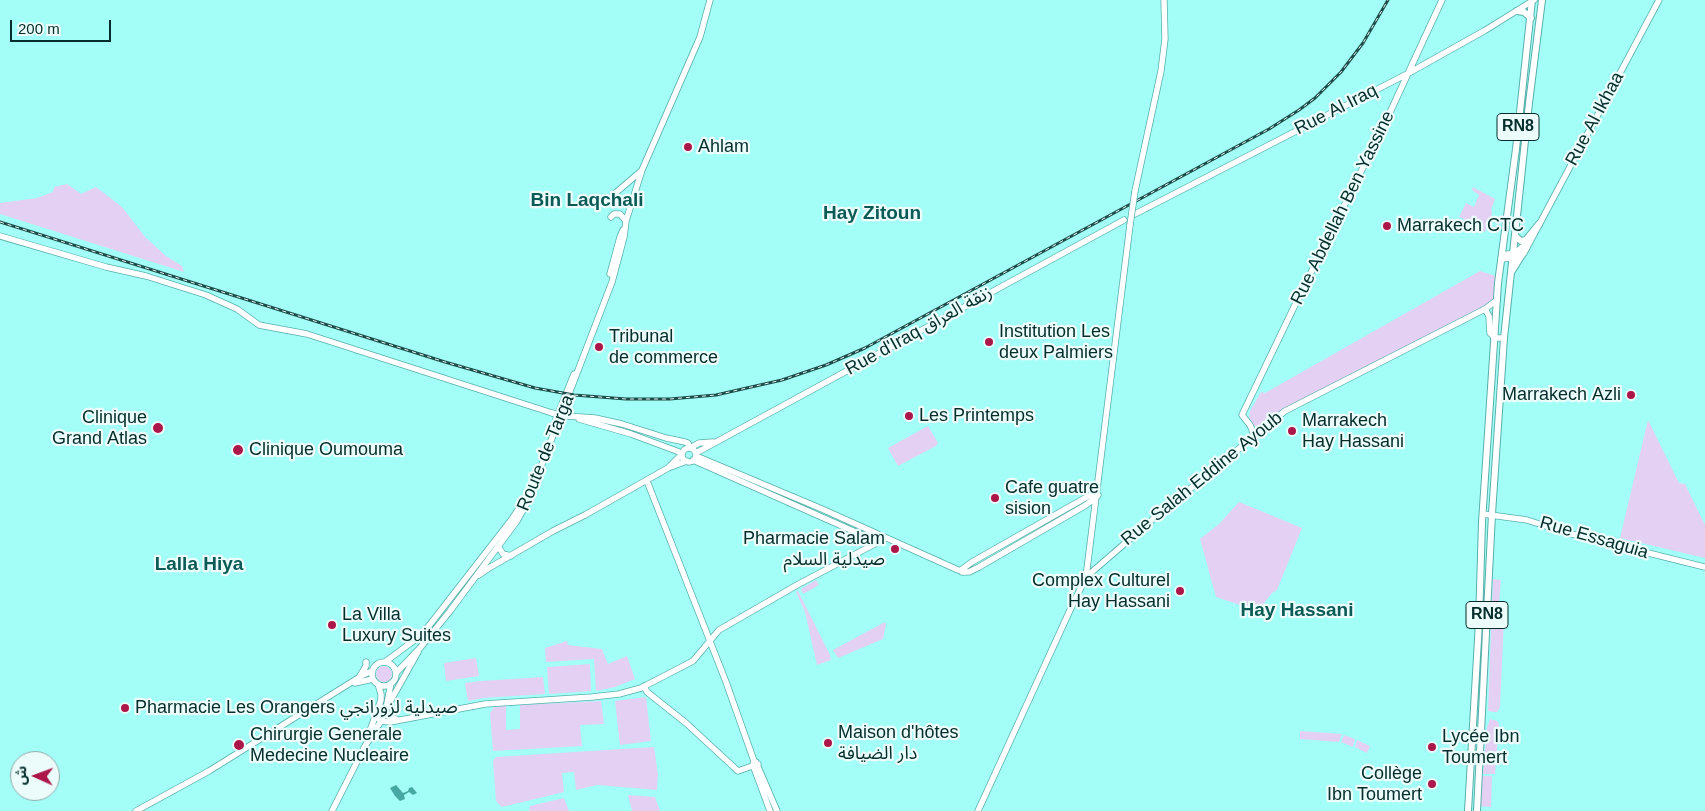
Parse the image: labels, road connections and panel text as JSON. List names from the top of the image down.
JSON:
{
  "streets": {
    "main road": ["RN8"],
    "street": [
      "Rue Al Iraq",
      "Rue Al Ikhaa",
      "Rue Abdellah Ben Yassine",
      "Rue d'Iraq زنقة العراق",
      "Route de Targa",
      "Rue Salah Eddine Ayoub",
      "Rue Essaguia"
    ]
  },
  "crossings": [
    ["Rue Al Iraq", "RN8"],
    ["Rue Al Iraq", "Rue Abdellah Ben Yassine"],
    ["Rue Al Ikhaa", "RN8"],
    ["RN8", "Rue Salah Eddine Ayoub"],
    ["RN8", "Rue Essaguia"],
    ["Rue Abdellah Ben Yassine", "Rue Salah Eddine Ayoub"]
  ],
  "districts": [
    "Bin Laqchali",
    "Hay Zitoun",
    "Lalla Hiya",
    "Hay Hassani"
  ],
  "places": [
    "Ahlam",
    "Marrakech CTC",
    "Institution Les deux Palmiers",
    "Tribunal de commerce",
    "Marrakech Azli",
    "Les Printemps",
    "Clinique Grand Atlas",
    "Marrakech Hay Hassani",
    "Clinique Oumouma",
    "Cafe guatre sision",
    "Pharmacie Salam صيدلية السلام",
    "Complex Culturel Hay Hassani",
    "La Villa Luxury Suites",
    "Pharmacie Les Orangers صيدلية لزورانجي",
    "Maison d'hôtes دار الضيافة",
    "Chirurgie Generale Medecine Nucleaire",
    "Lycée Ibn Toumert",
    "Collège Ibn Toumert"
  ],
  "scale_bar": "200 m",
  "north": "left"
}
